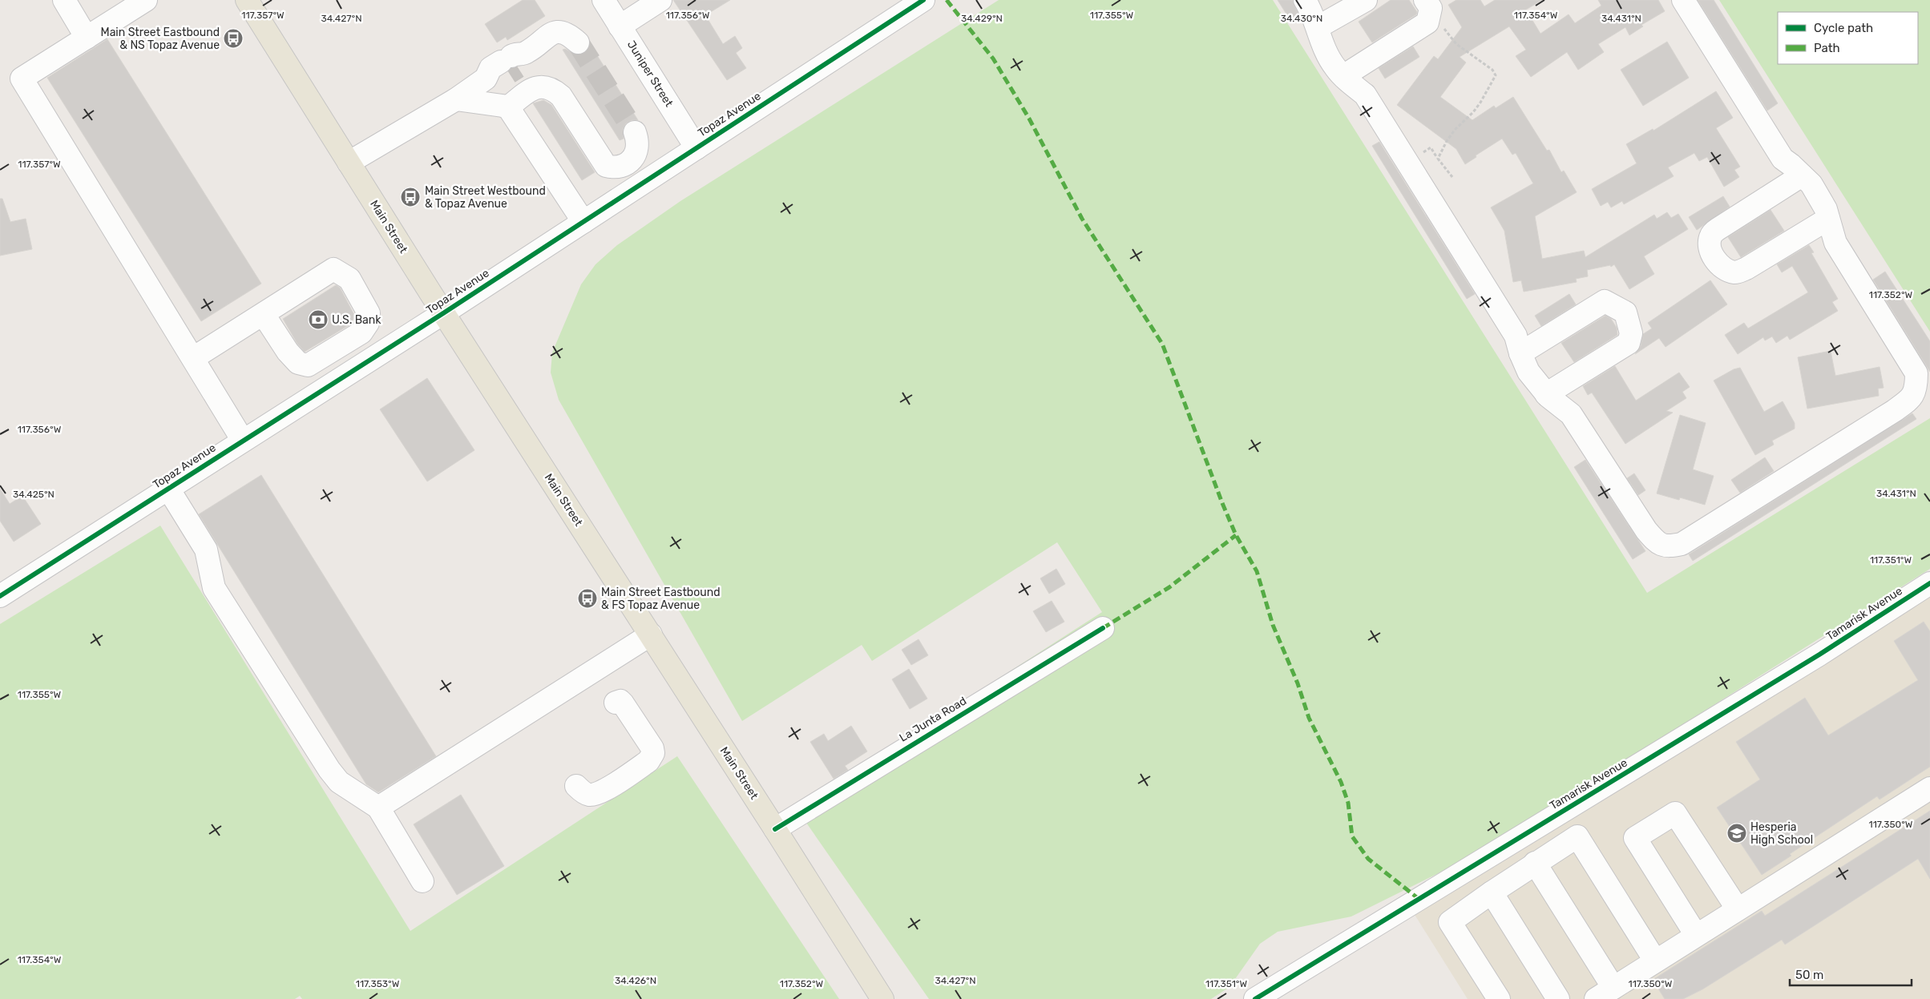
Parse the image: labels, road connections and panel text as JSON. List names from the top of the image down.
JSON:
{
  "streets": {
    "main road": ["Main Street"],
    "street": [
      "Juniper Street",
      "Topaz Avenue",
      "Tamarisk Avenue",
      "La Junta Road"
    ]
  },
  "crossings": [
    ["Juniper Street", "Topaz Avenue"],
    ["Topaz Avenue", "Main Street"],
    ["Main Street", "La Junta Road"]
  ],
  "places": {
    "bus stop": ["Main Street Eastbound & NS Topaz Avenue", "Main Street Westbound & Topaz Avenue", "Main Street Eastbound & FS Topaz Avenue"],
    "bank": ["U.S. Bank"],
    "school or university": ["Hesperia High School"]
  },
  "legend": ["Cycle path", "Path"],
  "scale_bar": "50 m",
  "coordinates": [
    "117.357°W",
    "117.356°W",
    "117.355°W",
    "117.354°W",
    "34.427°N",
    "34.429°N",
    "34.430°N",
    "34.431°N",
    "117.352°W",
    "34.425°N",
    "117.351°W",
    "117.350°W",
    "34.426°N",
    "117.353°W"
  ]
}
